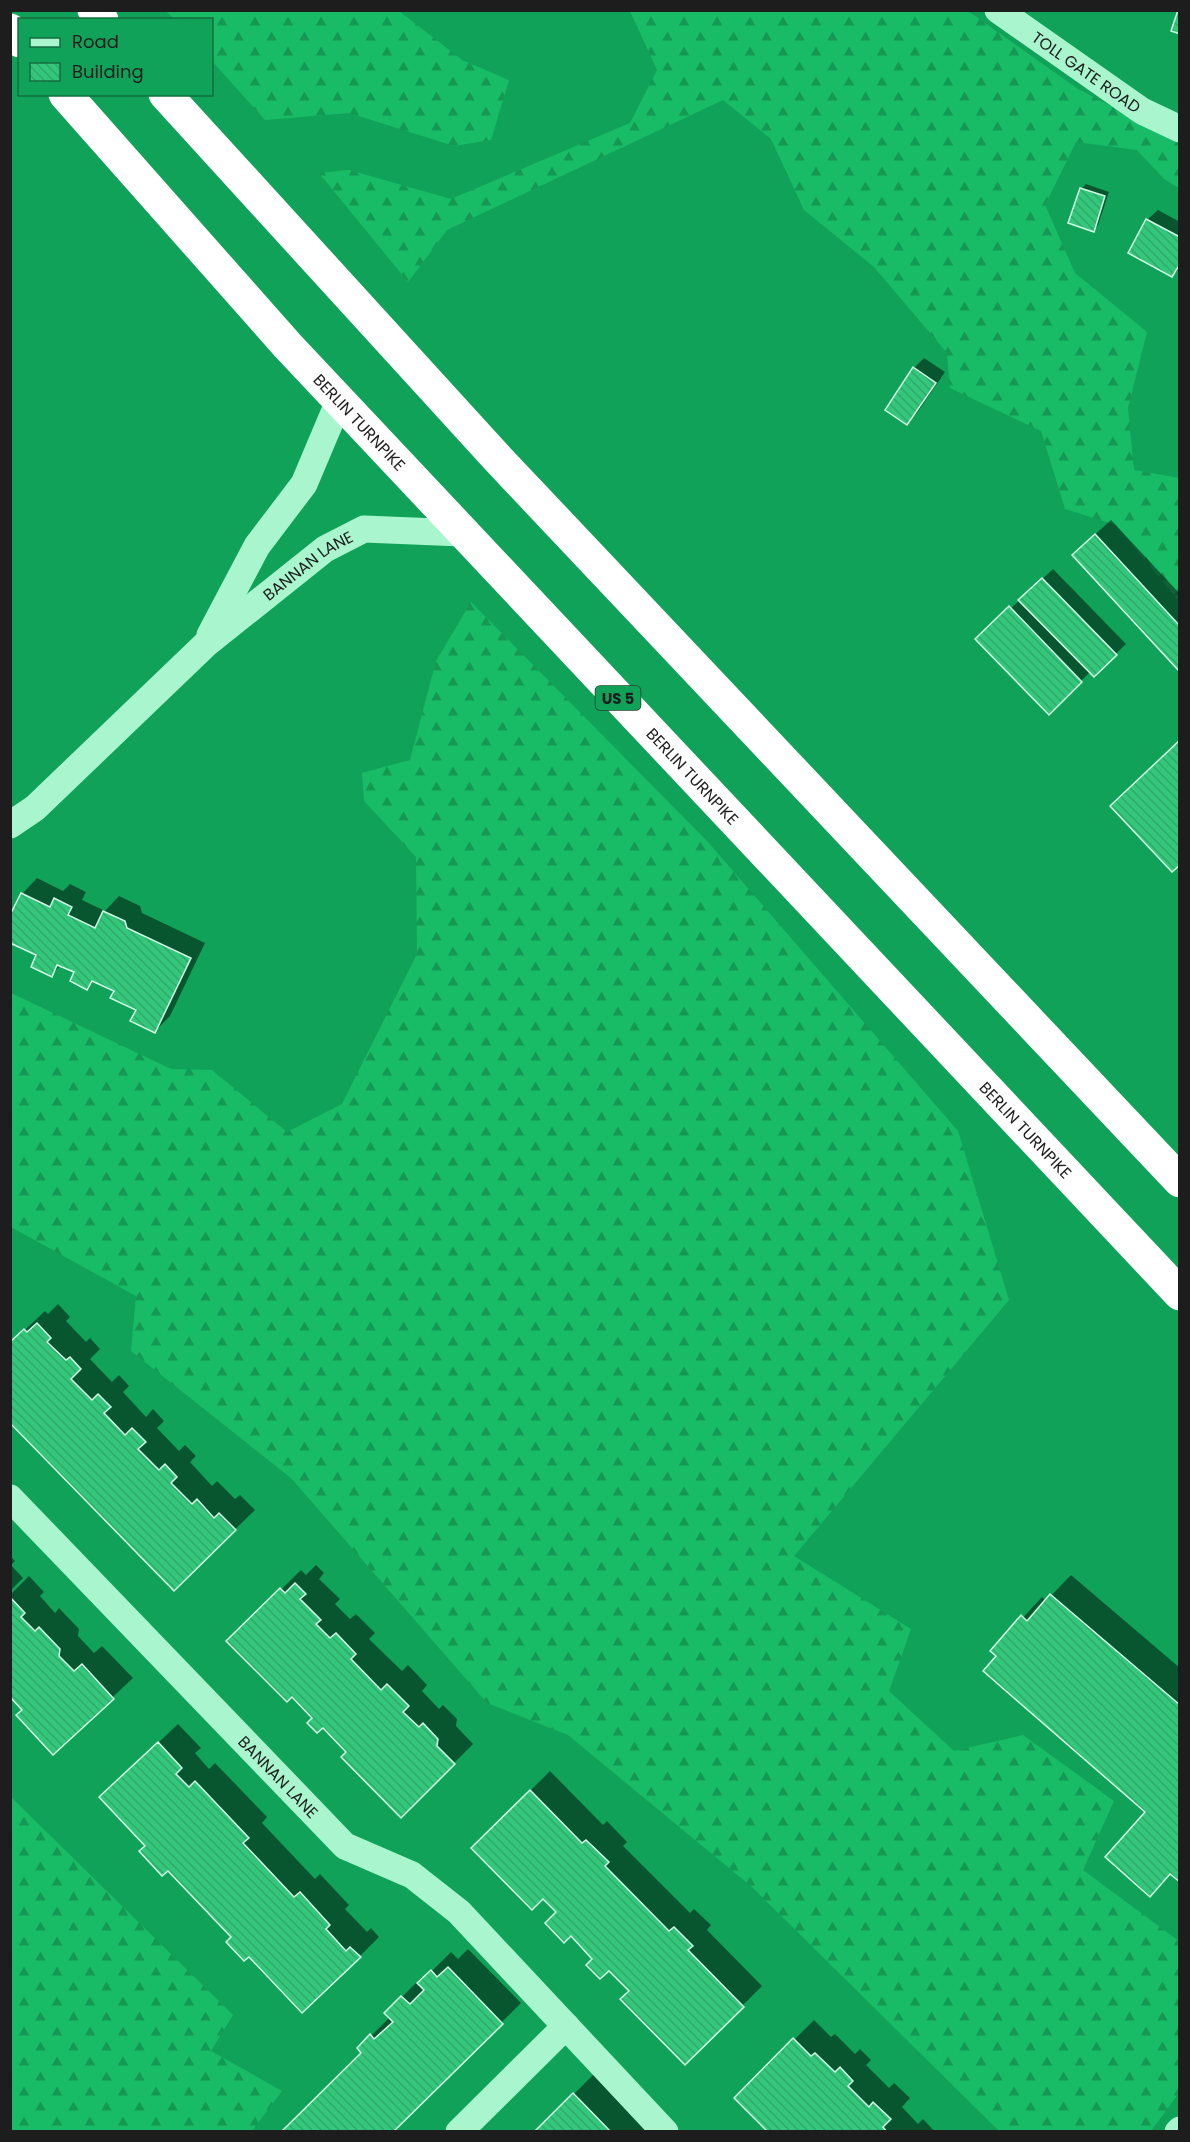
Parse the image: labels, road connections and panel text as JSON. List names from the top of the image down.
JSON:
{
  "streets": {
    "highway": ["BERLIN TURNPIKE", "US 5"],
    "street": ["TOLL GATE ROAD", "BANNAN LANE"]
  },
  "crossings": [
    ["BERLIN TURNPIKE", "BANNAN LANE"]
  ],
  "legend": ["Road", "Building"]
}
